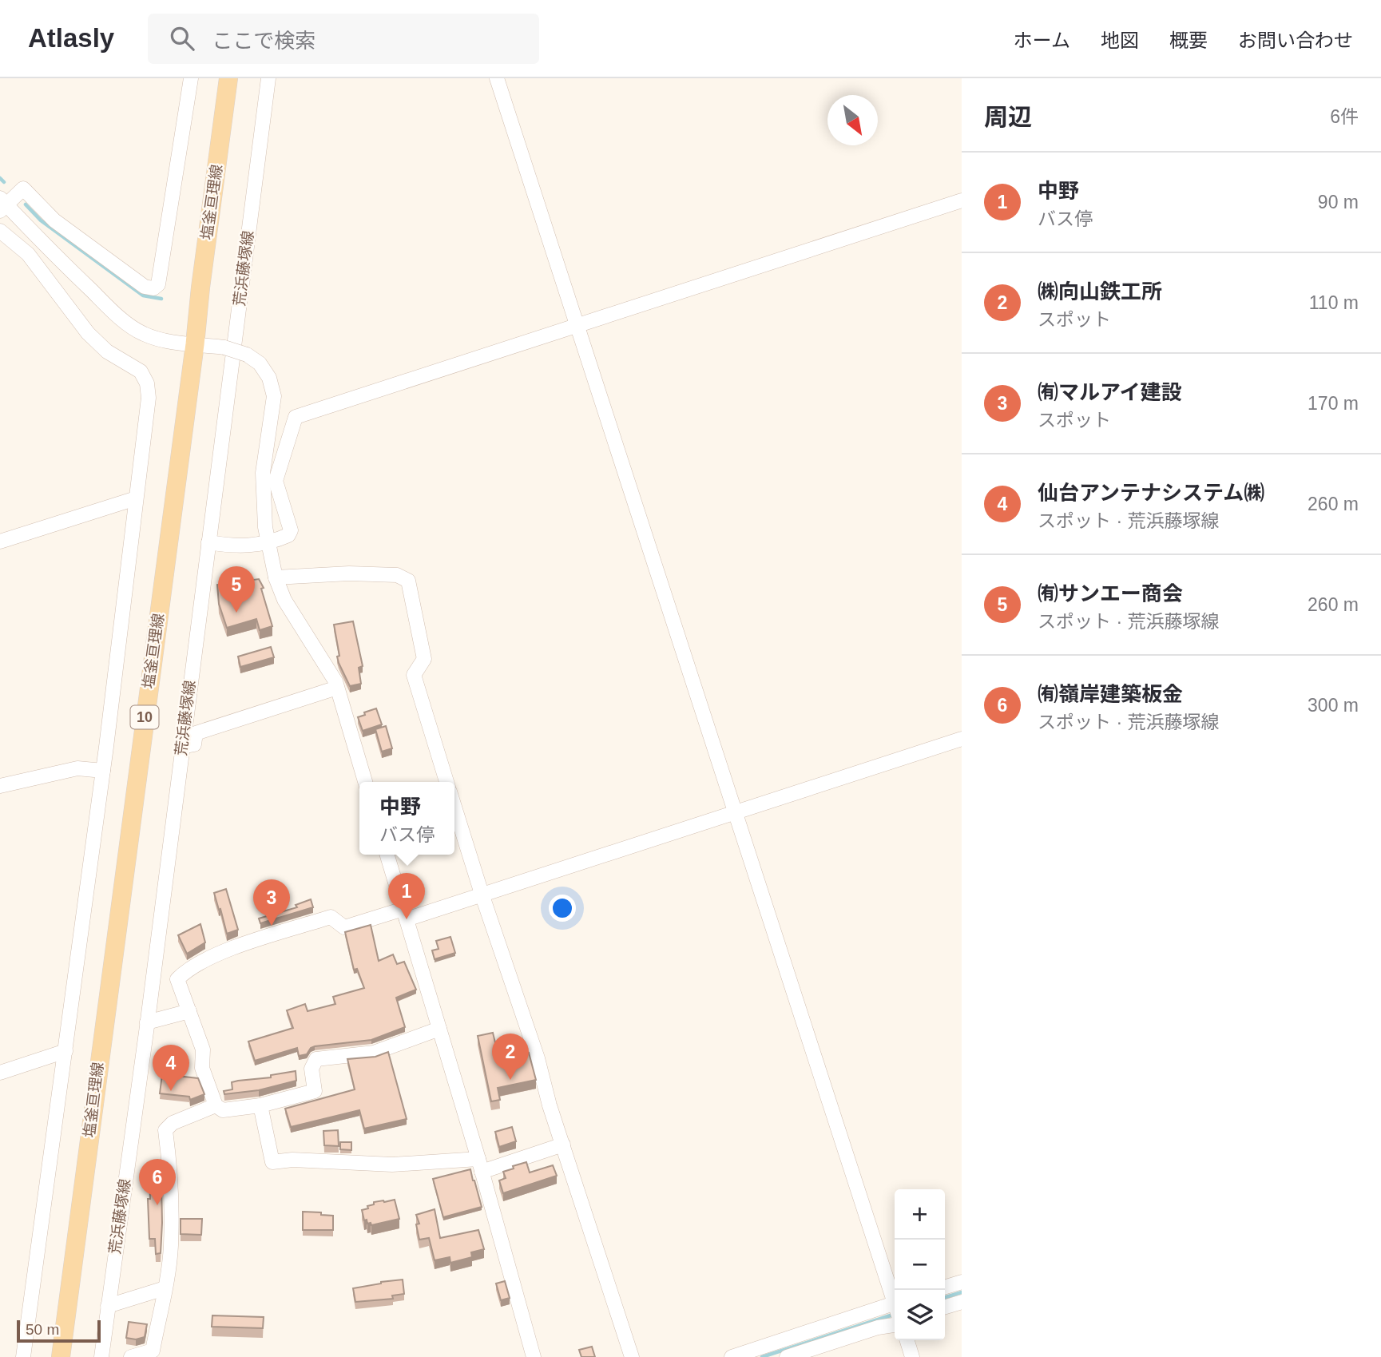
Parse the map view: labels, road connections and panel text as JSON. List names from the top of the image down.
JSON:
{
  "streets": {
    "main road": ["塩釜亘理線", "10"],
    "street": ["荒浜藤塚線"]
  },
  "scale_bar": "50 m",
  "north": "bottom right",
  "page": {
    "header": "Atlasly",
    "search": "ここで検索",
    "nav": [
      "ホーム",
      "地図",
      "概要",
      "お問い合わせ"
    ],
    "heading": ["周辺", "6件"],
    "list": [
      {
        "mark": "1",
        "name": "中野",
        "note": "バス停",
        "value": "90 m"
      },
      {
        "mark": "2",
        "name": "㈱向山鉄工所",
        "note": "スポット",
        "value": "110 m"
      },
      {
        "mark": "3",
        "name": "㈲マルアイ建設",
        "note": "スポット",
        "value": "170 m"
      },
      {
        "mark": "4",
        "name": "仙台アンテナシステム㈱",
        "note": "スポット · 荒浜藤塚線",
        "value": "260 m"
      },
      {
        "mark": "5",
        "name": "㈲サンエー商会",
        "note": "スポット · 荒浜藤塚線",
        "value": "260 m"
      },
      {
        "mark": "6",
        "name": "㈲嶺岸建築板金",
        "note": "スポット · 荒浜藤塚線",
        "value": "300 m"
      }
    ],
    "pins": [
      "5",
      "1",
      "3",
      "2",
      "4",
      "6"
    ],
    "popup": ["中野", "バス停"],
    "map_buttons": ["+", "−"],
    "scale": "50 m"
  }
}
